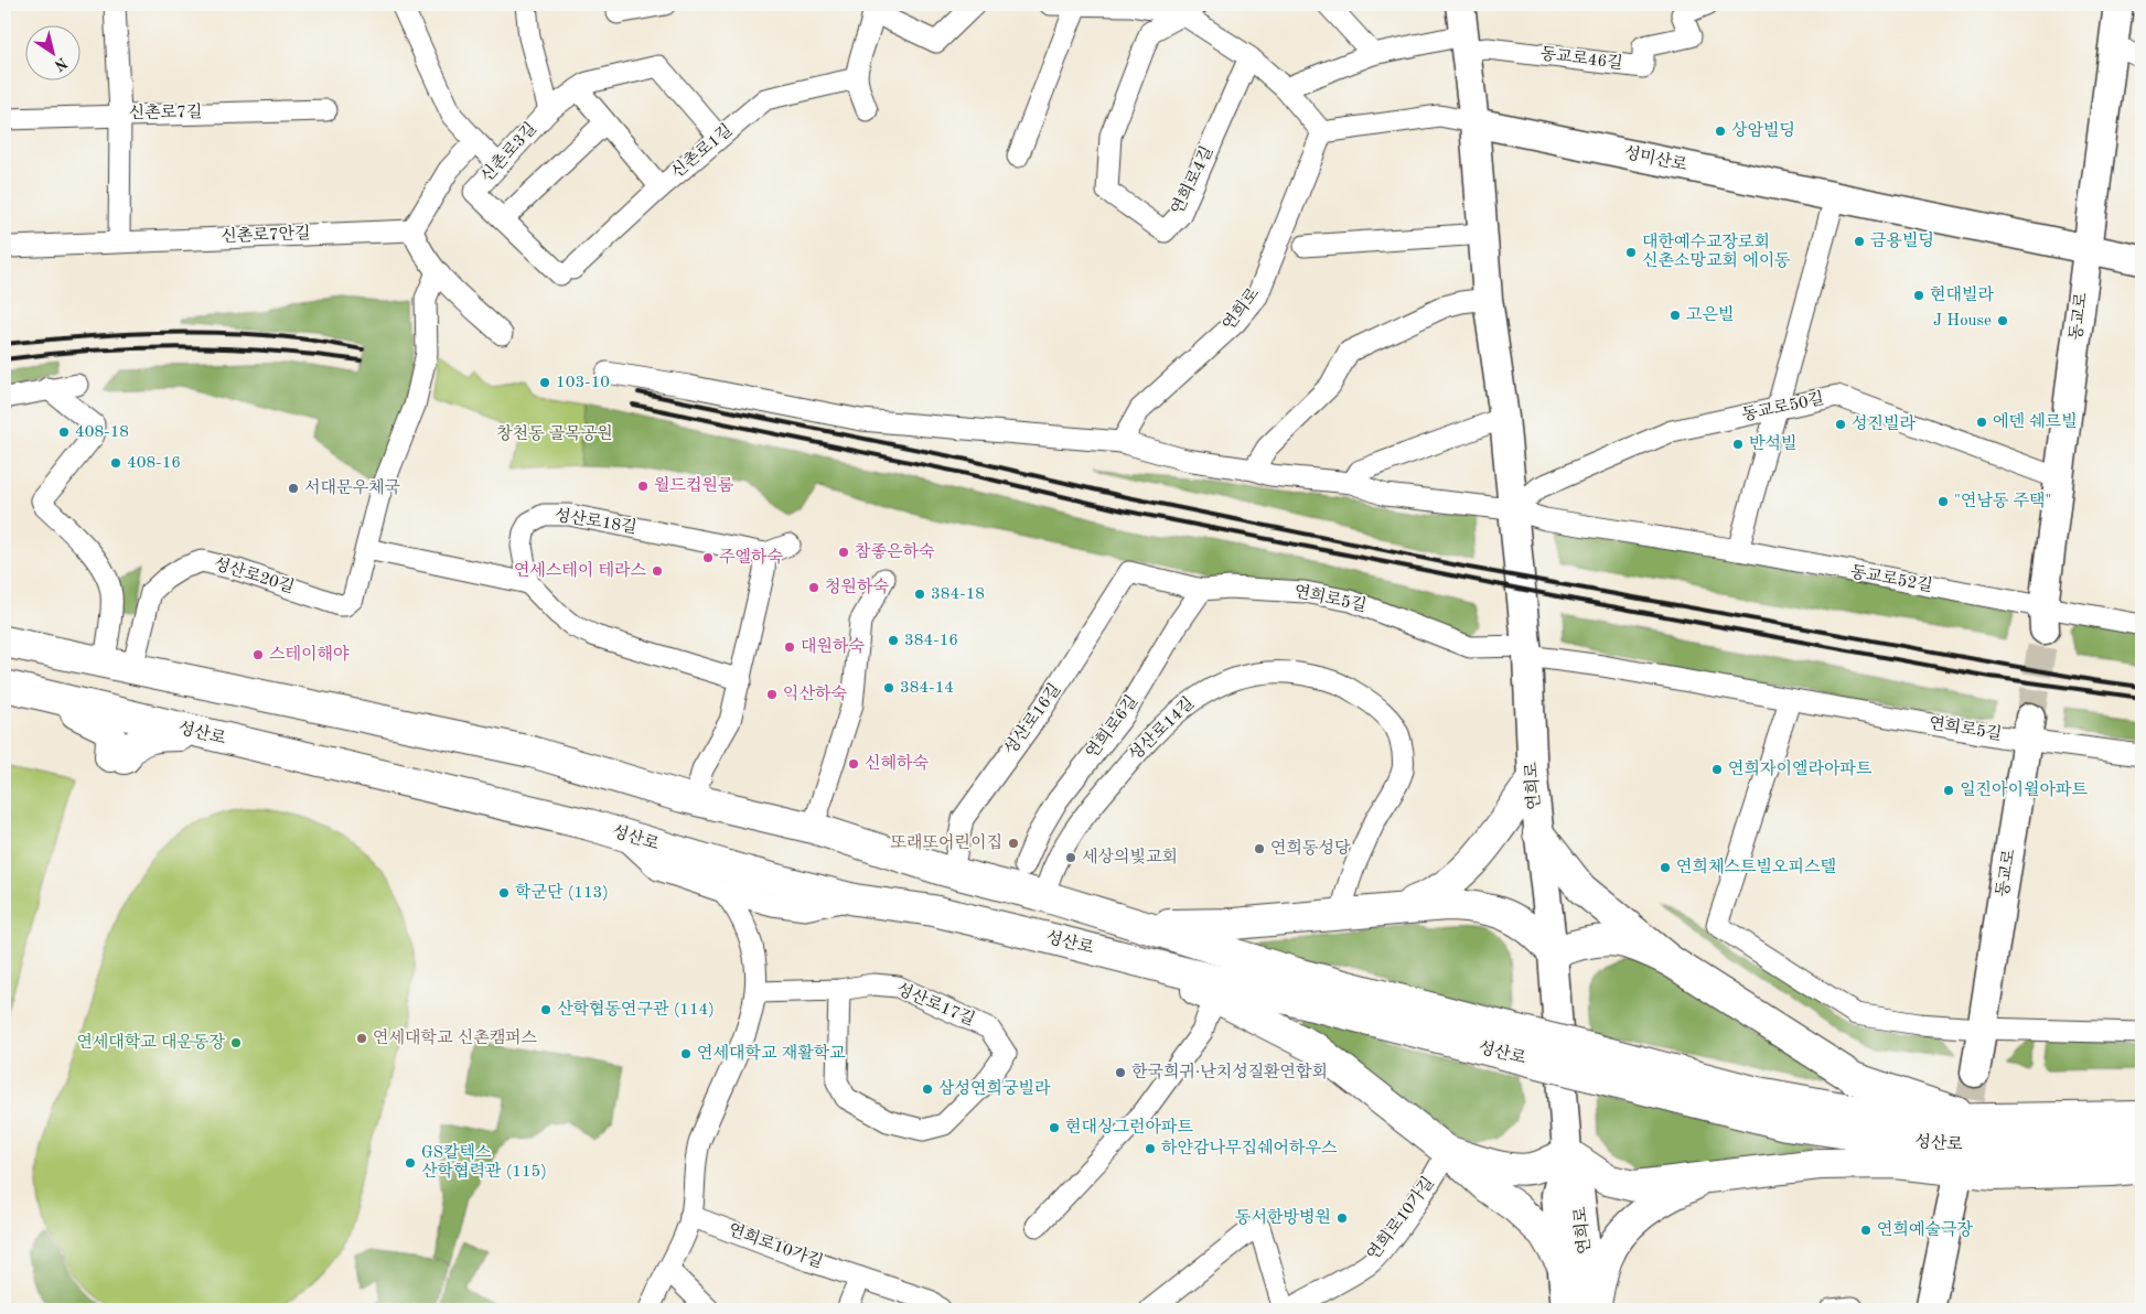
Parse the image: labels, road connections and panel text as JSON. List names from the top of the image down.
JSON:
{
  "streets": {
    "main road": ["성산로"],
    "street": [
      "동교로46길",
      "신촌로7길",
      "신촌로1길",
      "신촌로3길",
      "성미산로",
      "연희로4길",
      "신촌로7안길",
      "연희로",
      "동교로",
      "동교로50길",
      "성산로18길",
      "성산로20길",
      "동교로52길",
      "연희로5길",
      "성산로16길",
      "연희로6길",
      "성산로14길",
      "성산로17길",
      "연희로10가길"
    ]
  },
  "crossings": [
    ["동교로46길", "연희로"],
    ["신촌로1길", "신촌로3길"],
    ["성미산로", "연희로"],
    ["성미산로", "동교로"],
    ["연희로", "동교로50길"],
    ["연희로", "동교로52길"],
    ["연희로", "연희로5길"],
    ["동교로", "동교로50길"],
    ["동교로", "동교로52길"],
    ["동교로", "연희로5길"],
    ["동교로50길", "동교로52길"],
    ["성산로20길", "성산로"],
    ["연희로5길", "성산로16길"],
    ["연희로5길", "연희로6길"],
    ["성산로16길", "성산로"],
    ["성산로14길", "성산로"]
  ],
  "parks": ["창천동 골목공원"],
  "places": [
    "상암빌딩",
    "금용빌딩",
    "대한예수교장로회 신촌소망교회 에이동",
    "현대빌라",
    "고은빌",
    "J House",
    "103-10",
    "에덴 쉐르빌",
    "성진빌라",
    "408-18",
    "반석빌",
    "408-16",
    "월드컵원룸",
    "서대문우체국",
    "\"연남동 주택\"",
    "참좋은하숙",
    "주엘하숙",
    "연세스테이 테라스",
    "청원하숙",
    "384-18",
    "384-16",
    "대원하숙",
    "스테이해야",
    "384-14",
    "익산하숙",
    "신혜하숙",
    "연희자이엘라아파트",
    "일진아이윌아파트",
    "또래또어린이집",
    "연희동성당",
    "세상의빛교회",
    "연희체스트빌오피스텔",
    "학군단 (113)",
    "산학협동연구관 (114)",
    "연세대학교 신촌캠퍼스",
    "연세대학교 대운동장",
    "연세대학교 재활학교",
    "한국희귀·난치성질환연합회",
    "삼성연희궁빌라",
    "현대싱그런아파트",
    "하얀감나무집쉐어하우스",
    "GS칼텍스 산학협력관 (115)",
    "동서한방병원",
    "연희예술극장"
  ],
  "north": "bottom right"
}
